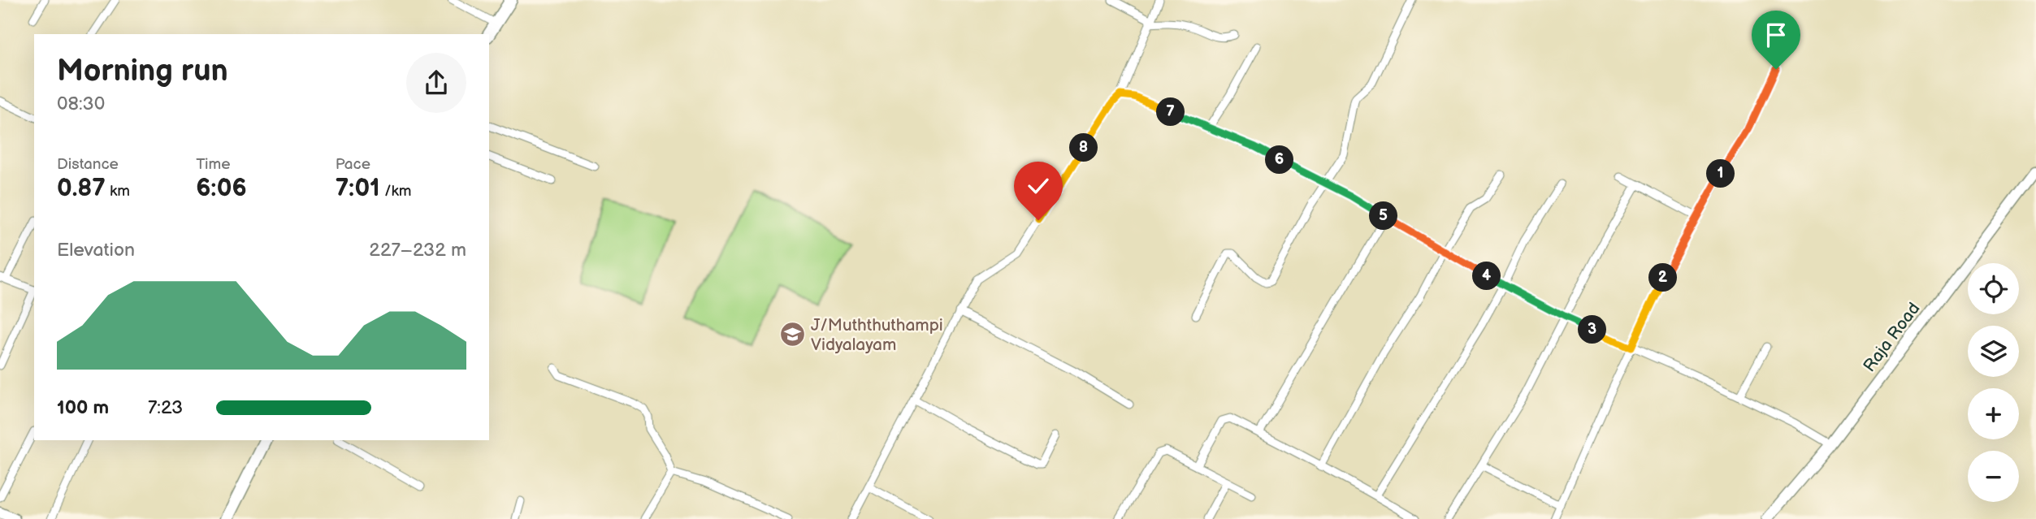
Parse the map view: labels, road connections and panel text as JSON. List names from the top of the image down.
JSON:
{
  "streets": {
    "street": ["Raja Road"]
  },
  "places": {
    "school or university": ["J/Muththuthampi Vidyalayam"]
  },
  "page": {
    "heading": ["Morning run", "08:30"],
    "pins": [
      "7",
      "8",
      "6",
      "1",
      "5",
      "4",
      "2",
      "3"
    ],
    "stats": [
      ["Distance", "0.87 km"],
      ["Time", "6:06"],
      ["Pace", "7:01 /km"]
    ],
    "chart": ["Elevation", "227–232 m"],
    "map_buttons": ["+", "−"],
    "list": [
      {
        "name": "100 m",
        "note": "7:23"
      }
    ]
  }
}
